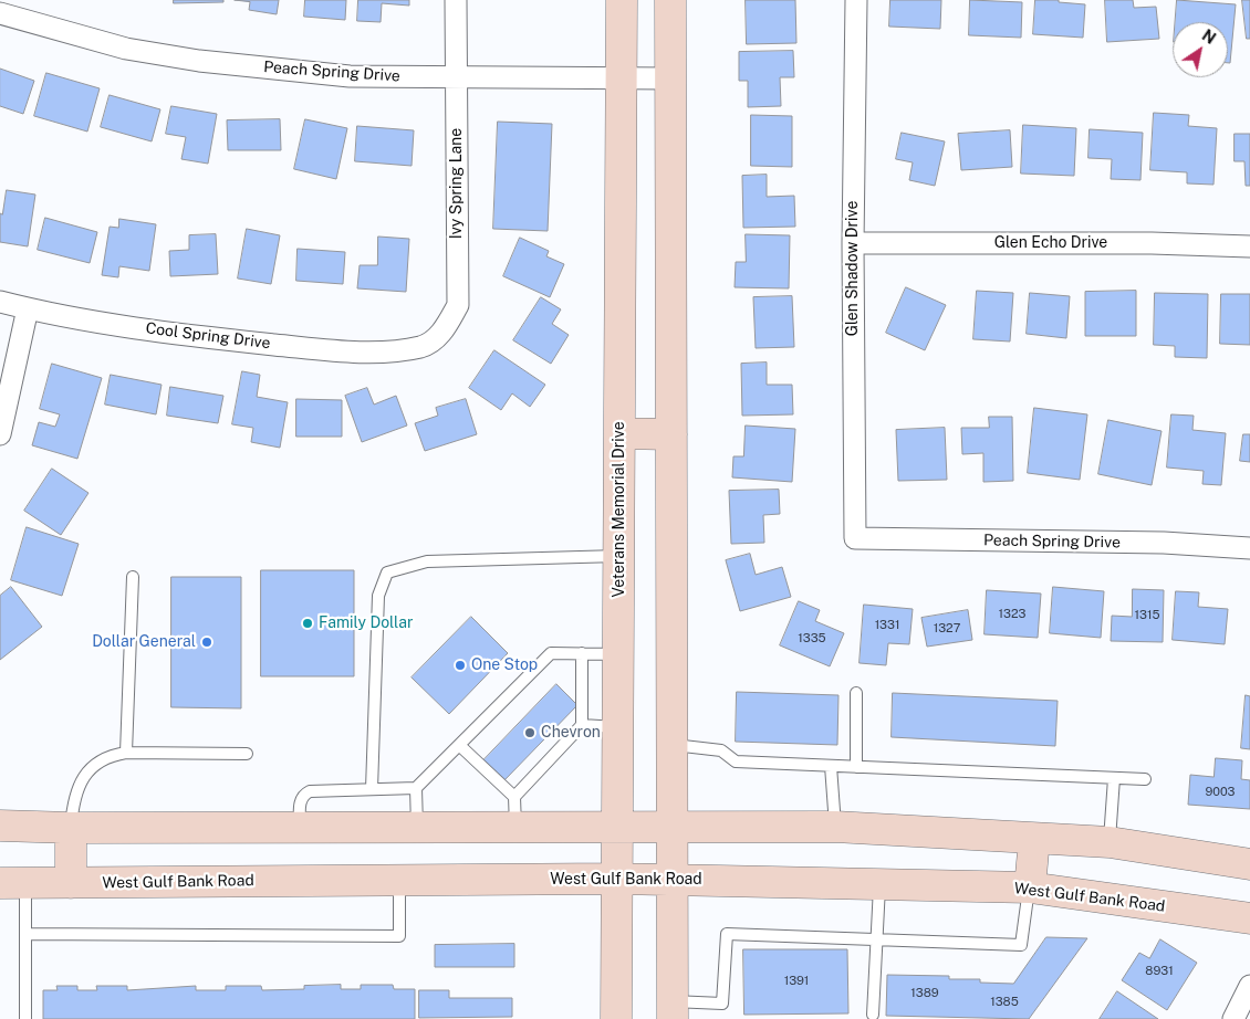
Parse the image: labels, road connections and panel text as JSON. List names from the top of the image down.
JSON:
{
  "streets": {
    "main road": ["Veterans Memorial Drive", "West Gulf Bank Road"],
    "street": [
      "Peach Spring Drive",
      "Ivy Spring Lane",
      "Glen Echo Drive",
      "Glen Shadow Drive",
      "Cool Spring Drive"
    ]
  },
  "crossings": [
    ["Peach Spring Drive", "Ivy Spring Lane"],
    ["Peach Spring Drive", "Glen Shadow Drive"],
    ["Peach Spring Drive", "Veterans Memorial Drive"],
    ["Ivy Spring Lane", "Cool Spring Drive"],
    ["Glen Echo Drive", "Glen Shadow Drive"],
    ["Veterans Memorial Drive", "West Gulf Bank Road"]
  ],
  "places": [
    "Family Dollar",
    "Dollar General",
    "One Stop",
    "Chevron"
  ],
  "house_numbers": [
    "1323",
    "1315",
    "1331",
    "1327",
    "1335",
    "9003",
    "8931",
    "1391",
    "1389",
    "1385"
  ],
  "north": "top right"
}
